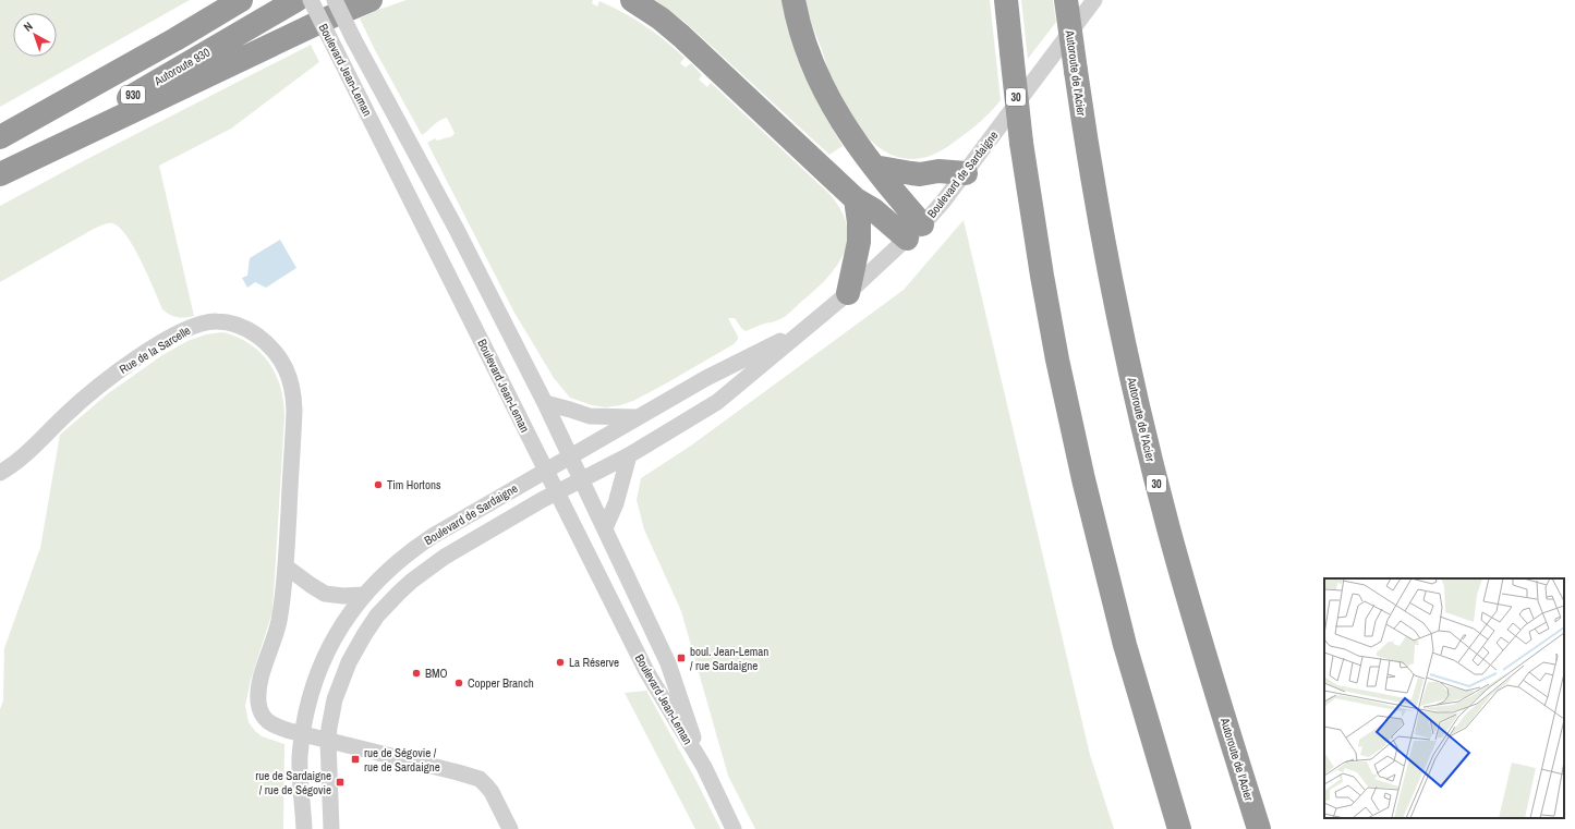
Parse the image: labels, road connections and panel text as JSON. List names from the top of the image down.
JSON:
{
  "streets": {
    "highway": [
      "Autoroute 930",
      "Autoroute de l'Acier",
      "930",
      "30"
    ],
    "street": ["Boulevard Jean-Leman", "Boulevard de Sardaigne", "Rue de la Sarcelle"]
  },
  "crossings": [
    ["Boulevard Jean-Leman", "Boulevard de Sardaigne"],
    ["Boulevard de Sardaigne", "Rue de la Sarcelle"]
  ],
  "places": {
    "other": [
      "Tim Hortons",
      "La Réserve",
      "BMO",
      "Copper Branch"
    ],
    "transit": ["boul. Jean-Leman / rue Sardaigne", "rue de Ségovie / rue de Sardaigne", "rue de Sardaigne / rue de Ségovie"]
  },
  "north": "top left"
}
